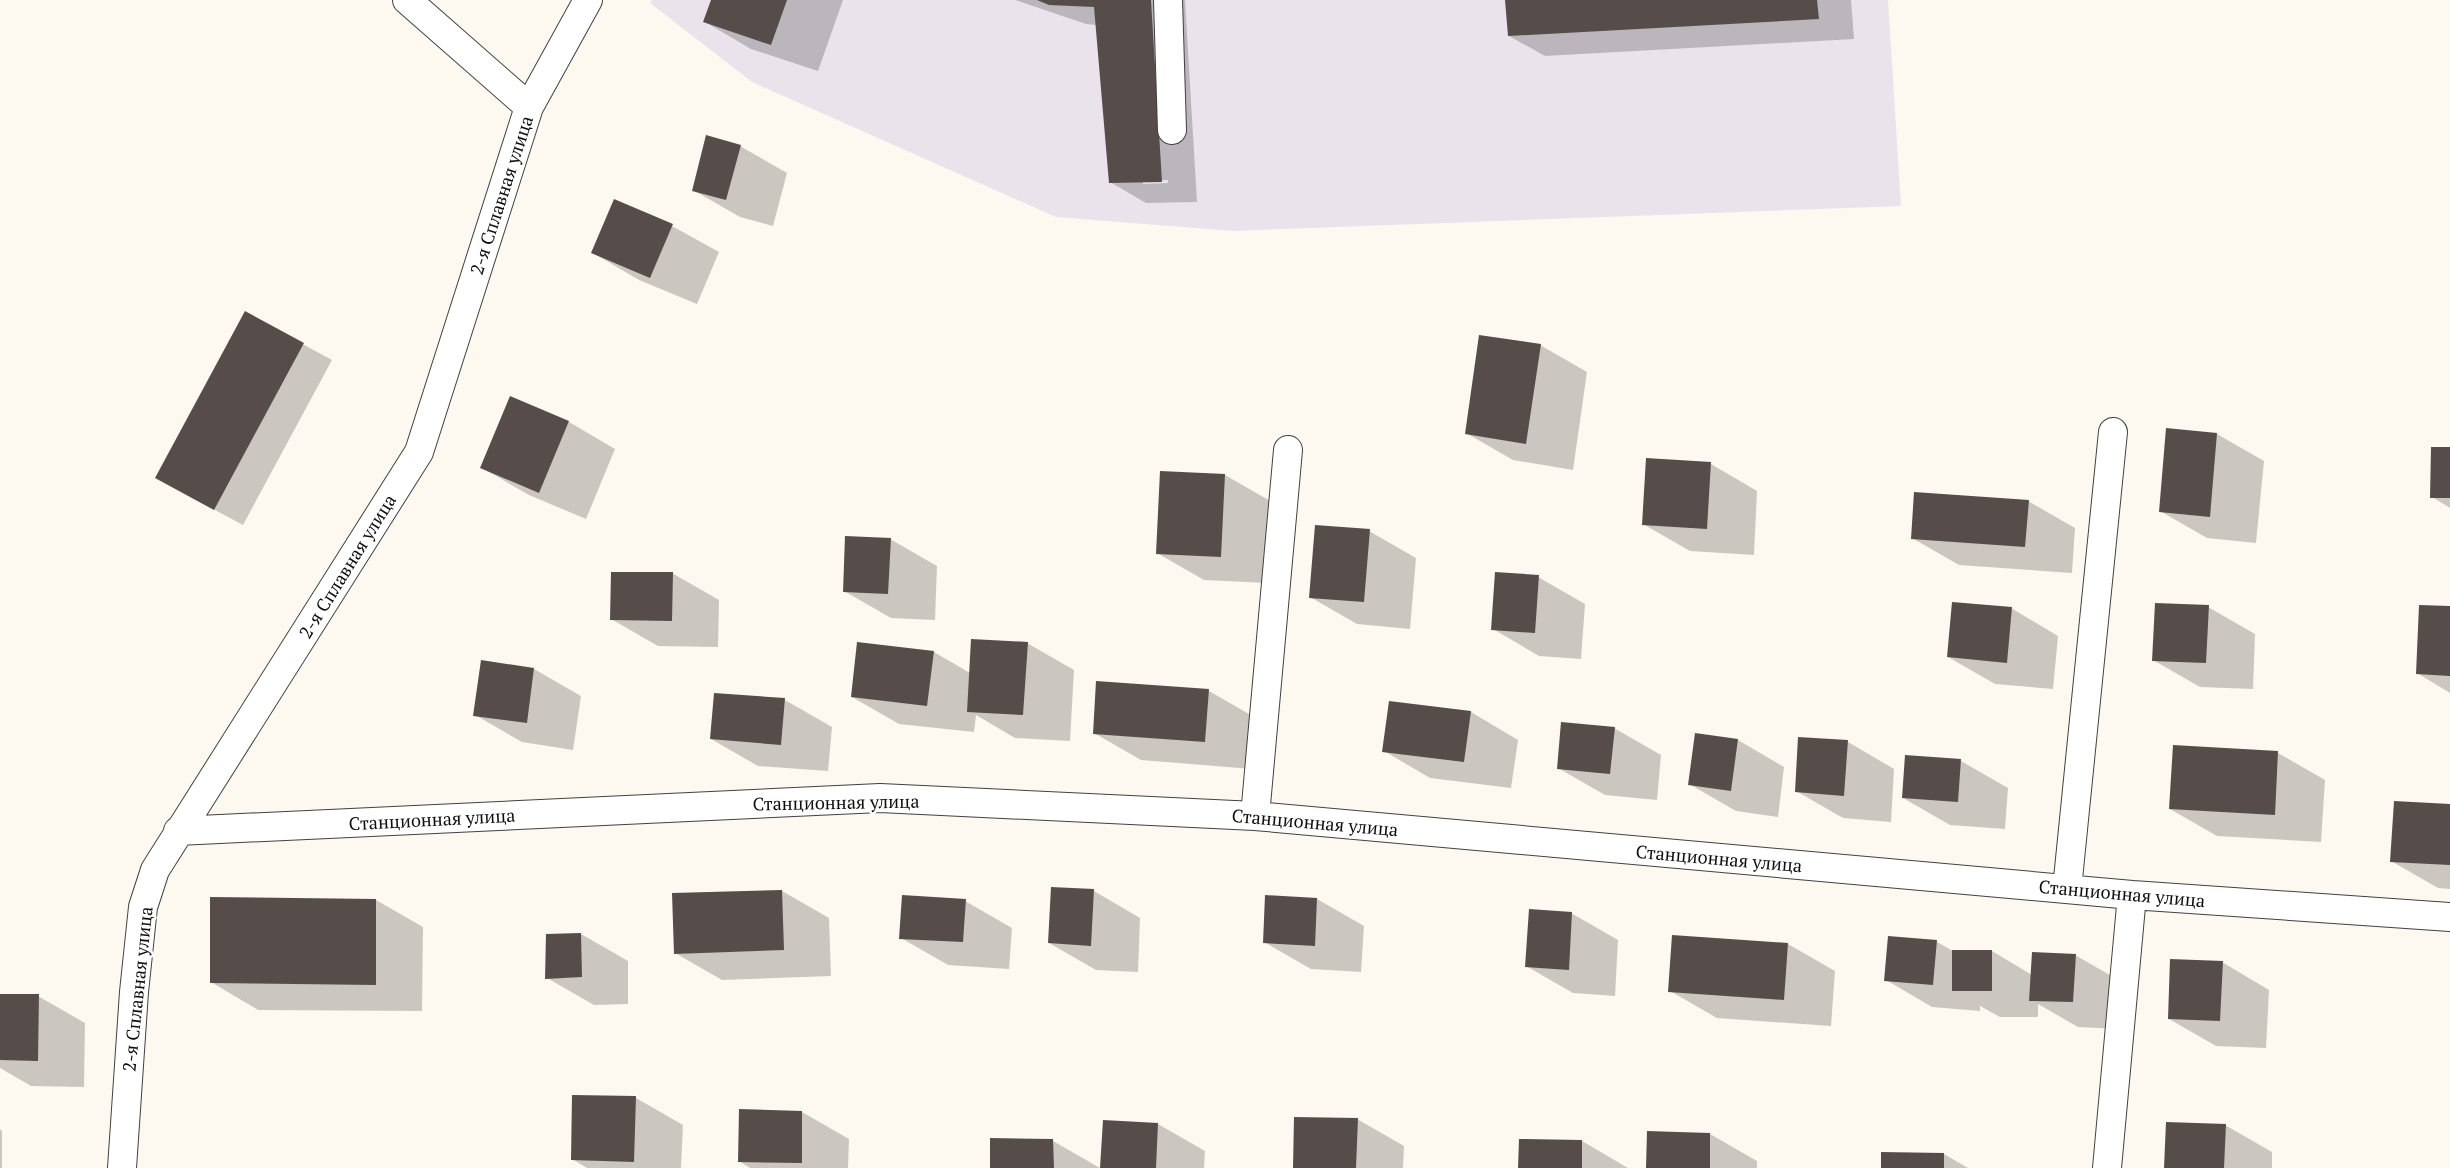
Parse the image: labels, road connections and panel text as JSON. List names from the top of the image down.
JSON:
{
  "streets": {
    "street": ["2-я Сплавная улица", "Станционная улица"]
  },
  "crossings": [
    ["2-я Сплавная улица", "Станционная улица"]
  ]
}
